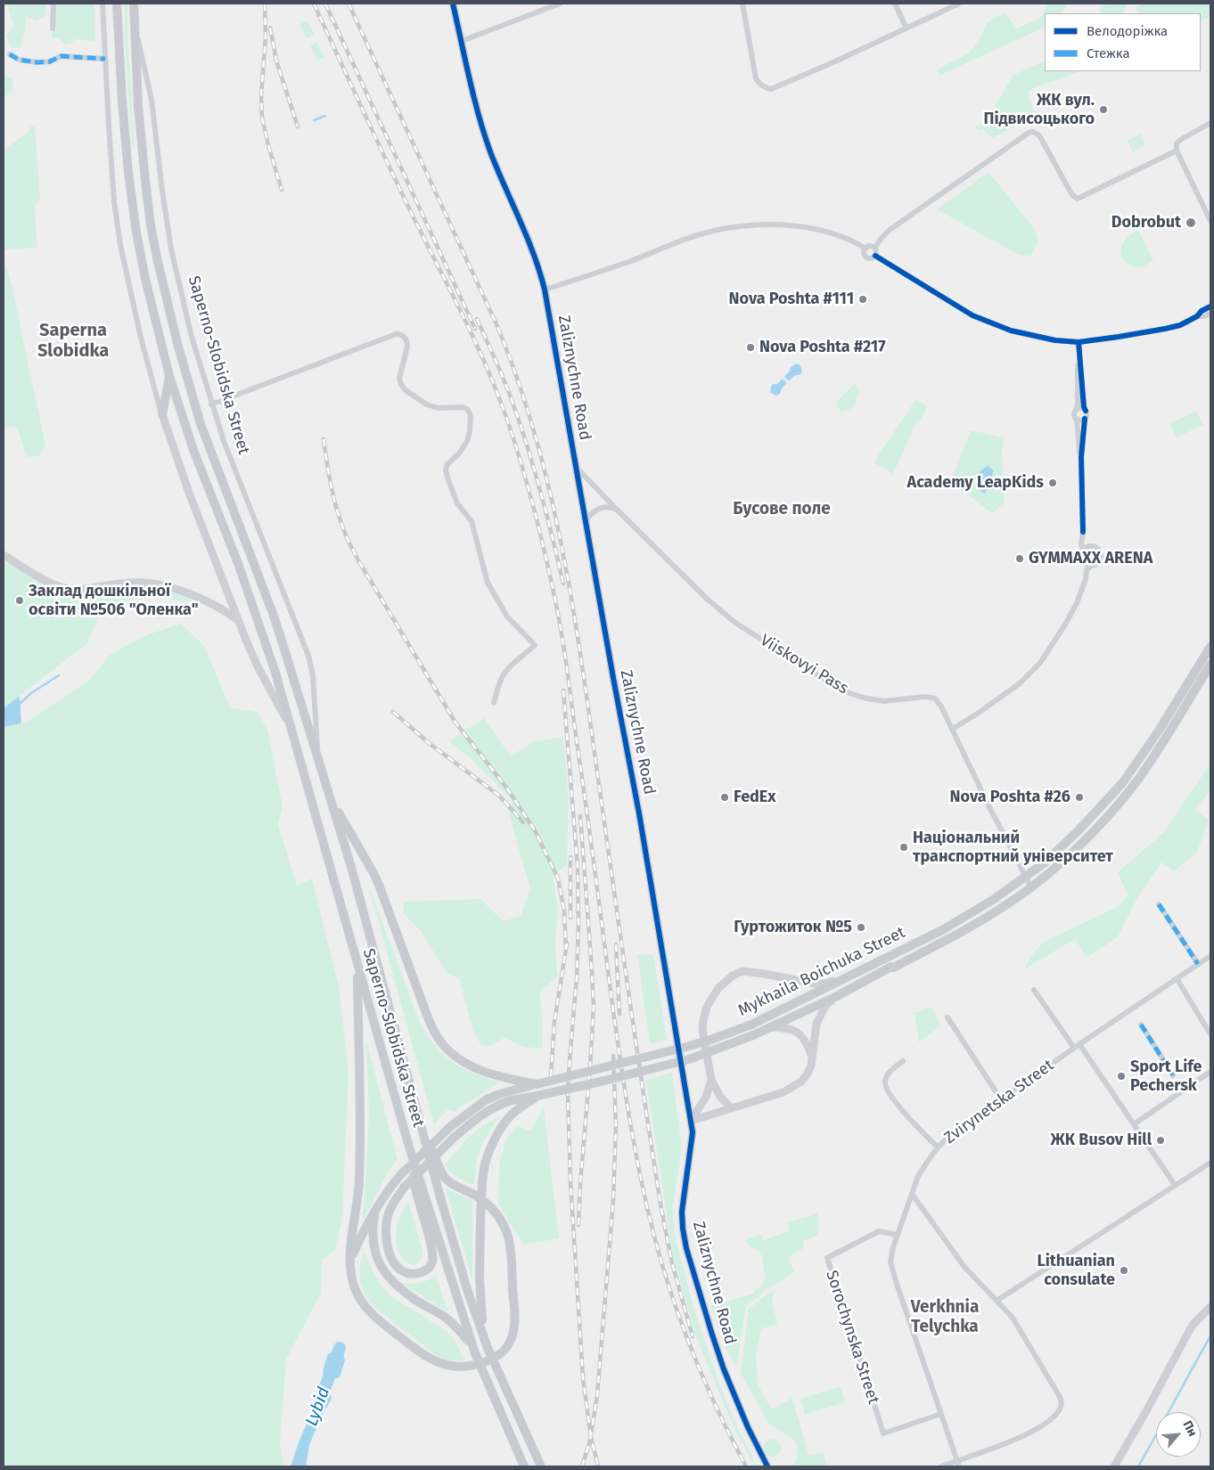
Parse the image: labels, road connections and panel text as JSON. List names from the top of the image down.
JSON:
{
  "streets": {
    "main road": ["Saperno-Slobidska Street", "Mykhaila Boichuka Street"],
    "street": [
      "Zaliznychne Road",
      "Viiskovyi Pass",
      "Zvirynetska Street",
      "Sorochynska Street"
    ]
  },
  "crossings": [
    ["Saperno-Slobidska Street", "Mykhaila Boichuka Street"],
    ["Zaliznychne Road", "Viiskovyi Pass"],
    ["Viiskovyi Pass", "Mykhaila Boichuka Street"],
    ["Zvirynetska Street", "Sorochynska Street"]
  ],
  "districts": ["Saperna Slobidka", "Бусове поле", "Verkhnia Telychka"],
  "water": ["Lybid"],
  "places": [
    "ЖК вул. Підвисоцького",
    "Dobrobut",
    "Nova Poshta #111",
    "Nova Poshta #217",
    "Academy LeapKids",
    "GYMMAXX ARENA",
    "Заклад дошкільної освіти №506 \"Оленка\"",
    "FedEx",
    "Nova Poshta #26",
    "Національний транспортний університет",
    "Гуртожиток №5",
    "Sport Life Pechersk",
    "ЖК Busov Hill",
    "Lithuanian consulate"
  ],
  "legend": ["Велодоріжка", "Стежка"],
  "north": "top right"
}
